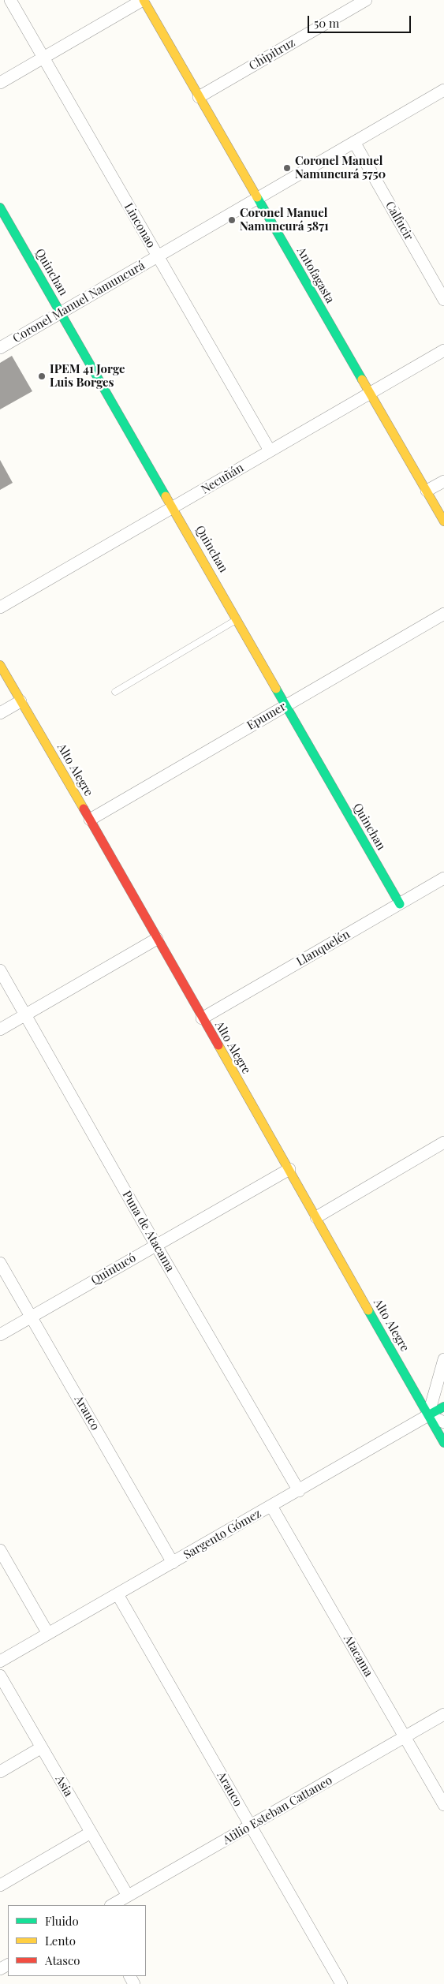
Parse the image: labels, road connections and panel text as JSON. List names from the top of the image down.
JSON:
{
  "streets": {
    "street": [
      "Chipitruz",
      "Calfucir",
      "Linconao",
      "Quinchan",
      "Antofagasta",
      "Coronel Manuel Namuncurá",
      "Necuñán",
      "Epumer",
      "Alto Alegre",
      "Llanquelén",
      "Puna de Atacama",
      "Quintucó",
      "Arauco",
      "Sargento Gómez",
      "Atacama",
      "Asia",
      "Atilio Esteban Cattaneo"
    ]
  },
  "crossings": [
    ["Chipitruz", "Antofagasta"],
    ["Calfucir", "Coronel Manuel Namuncurá"],
    ["Linconao", "Coronel Manuel Namuncurá"],
    ["Linconao", "Necuñán"],
    ["Quinchan", "Coronel Manuel Namuncurá"],
    ["Quinchan", "Necuñán"],
    ["Quinchan", "Epumer"],
    ["Quinchan", "Llanquelén"],
    ["Antofagasta", "Coronel Manuel Namuncurá"],
    ["Antofagasta", "Necuñán"],
    ["Epumer", "Alto Alegre"],
    ["Alto Alegre", "Llanquelén"],
    ["Alto Alegre", "Quintucó"],
    ["Alto Alegre", "Sargento Gómez"],
    ["Puna de Atacama", "Quintucó"],
    ["Puna de Atacama", "Sargento Gómez"],
    ["Quintucó", "Arauco"],
    ["Arauco", "Sargento Gómez"],
    ["Arauco", "Atilio Esteban Cattaneo"],
    ["Sargento Gómez", "Atacama"],
    ["Atacama", "Atilio Esteban Cattaneo"],
    ["Asia", "Atilio Esteban Cattaneo"]
  ],
  "places": ["Coronel Manuel Namuncurá 5750", "Coronel Manuel Namuncurá 5871", "IPEM 41 Jorge Luis Borges"],
  "legend": ["Fluido", "Lento", "Atasco"],
  "scale_bar": "50 m"
}
